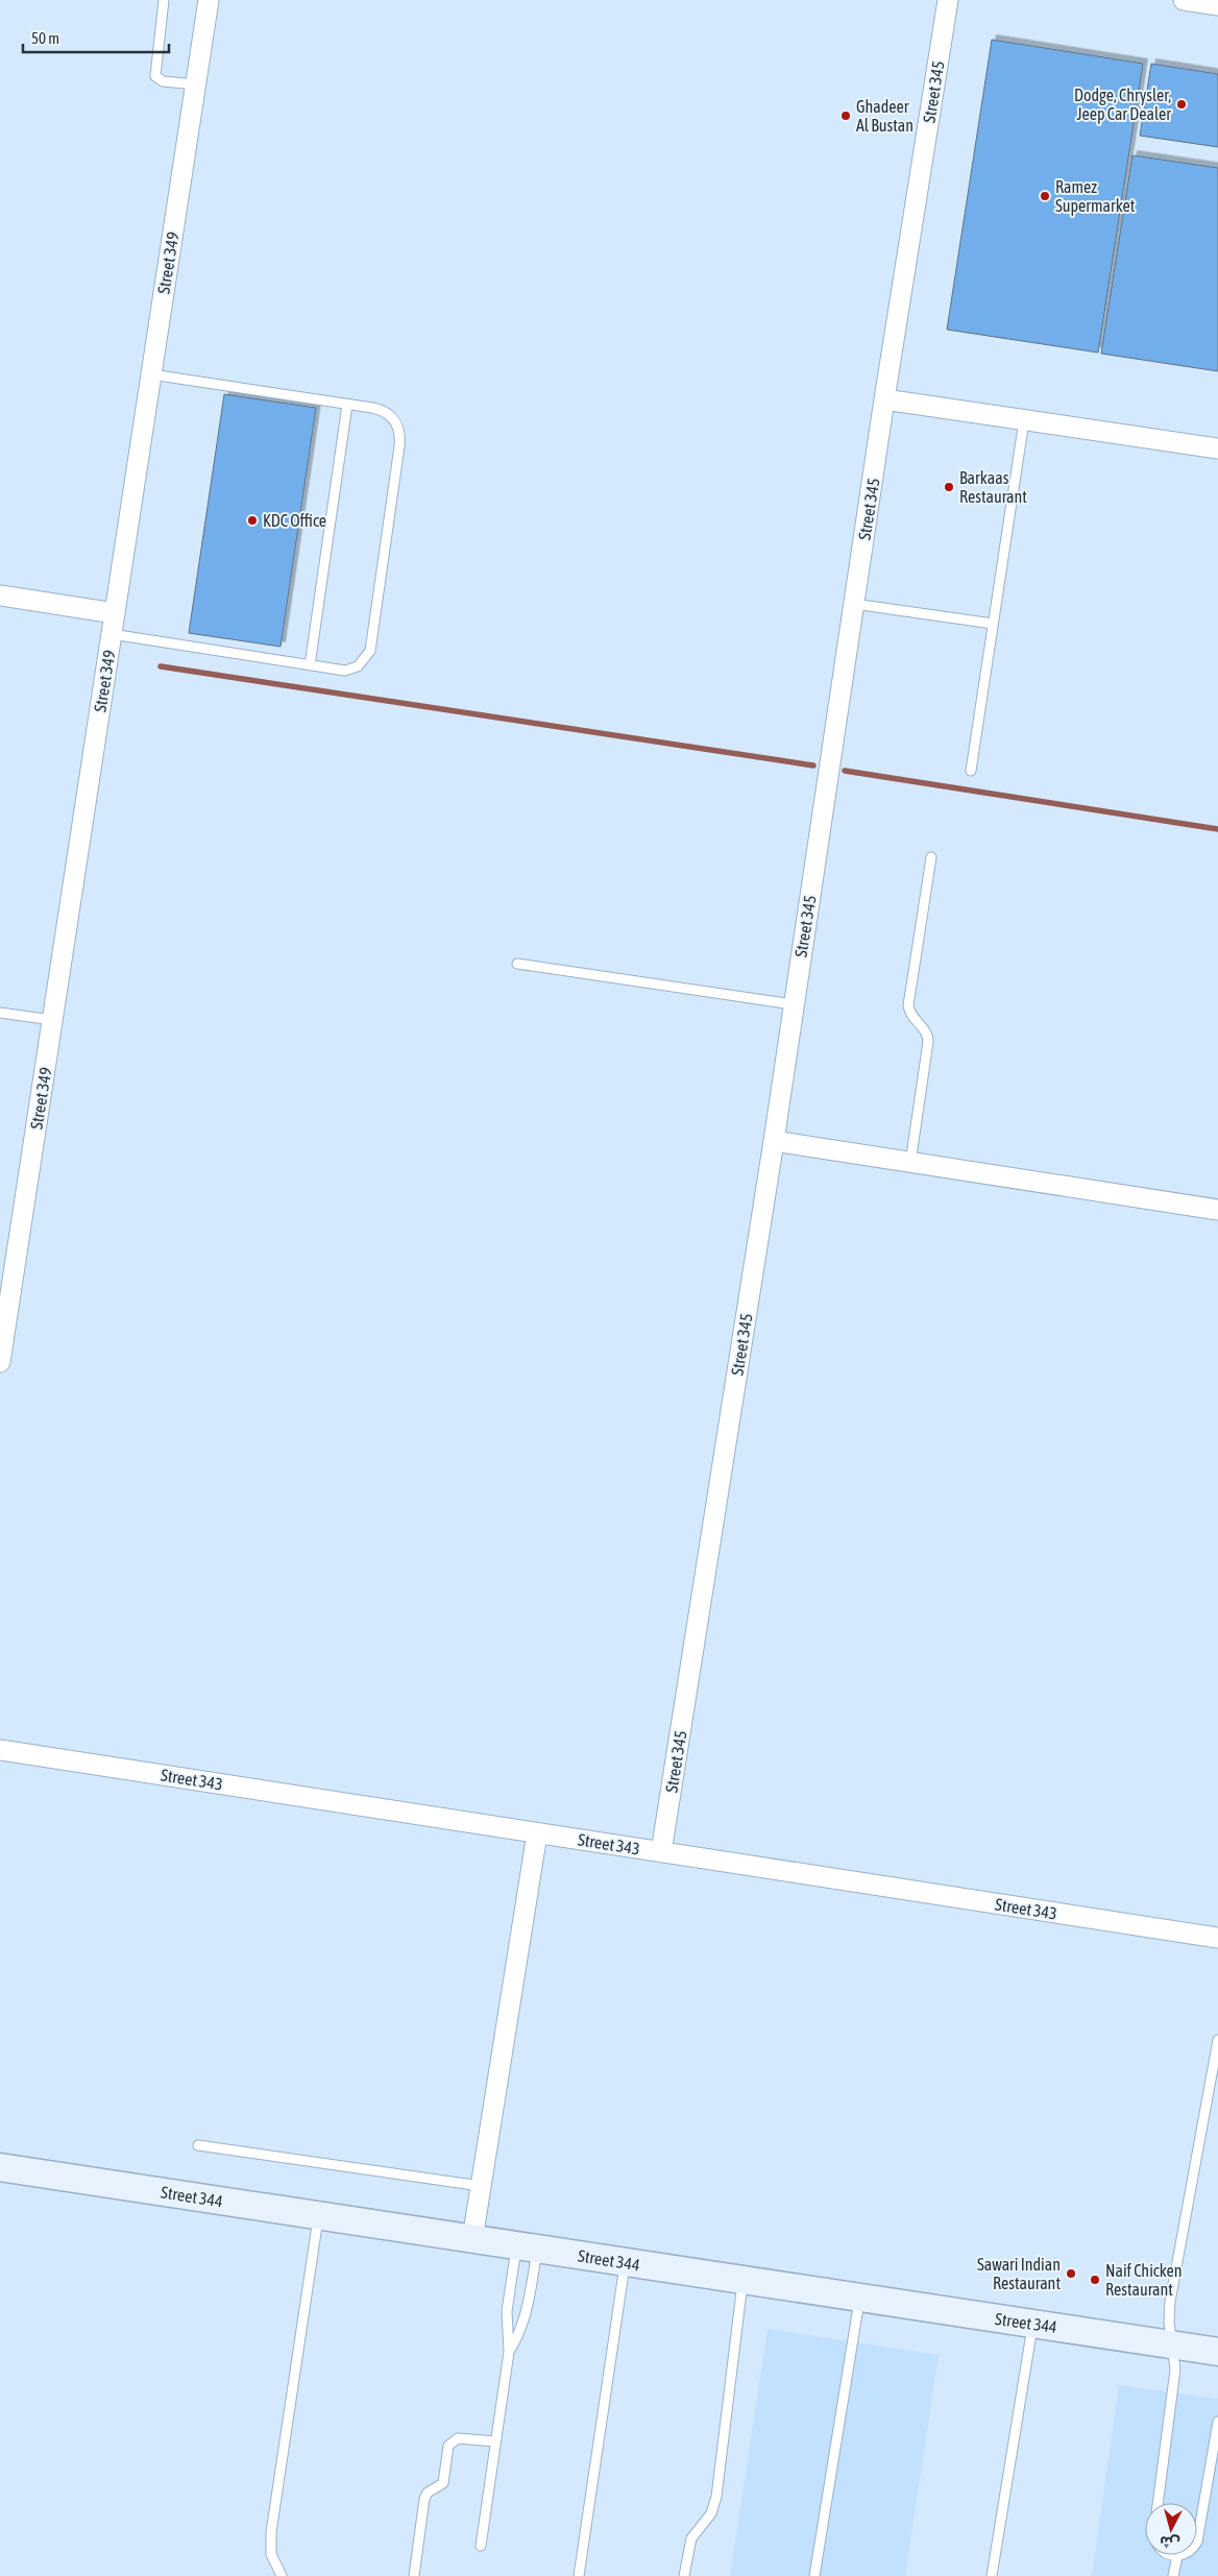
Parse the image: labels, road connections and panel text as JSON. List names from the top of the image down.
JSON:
{
  "streets": {
    "main road": ["Street 344"],
    "street": ["Street 345", "Street 349", "Street 343"]
  },
  "crossings": [
    ["Street 345", "Street 343"]
  ],
  "places": [
    "Dodge, Chrysler, Jeep Car Dealer",
    "Ghadeer Al Bustan",
    "Ramez Supermarket",
    "Barkaas Restaurant",
    "KDC Office",
    "Sawari Indian Restaurant",
    "Naif Chicken Restaurant"
  ],
  "scale_bar": "50 m",
  "north": "bottom"
}
